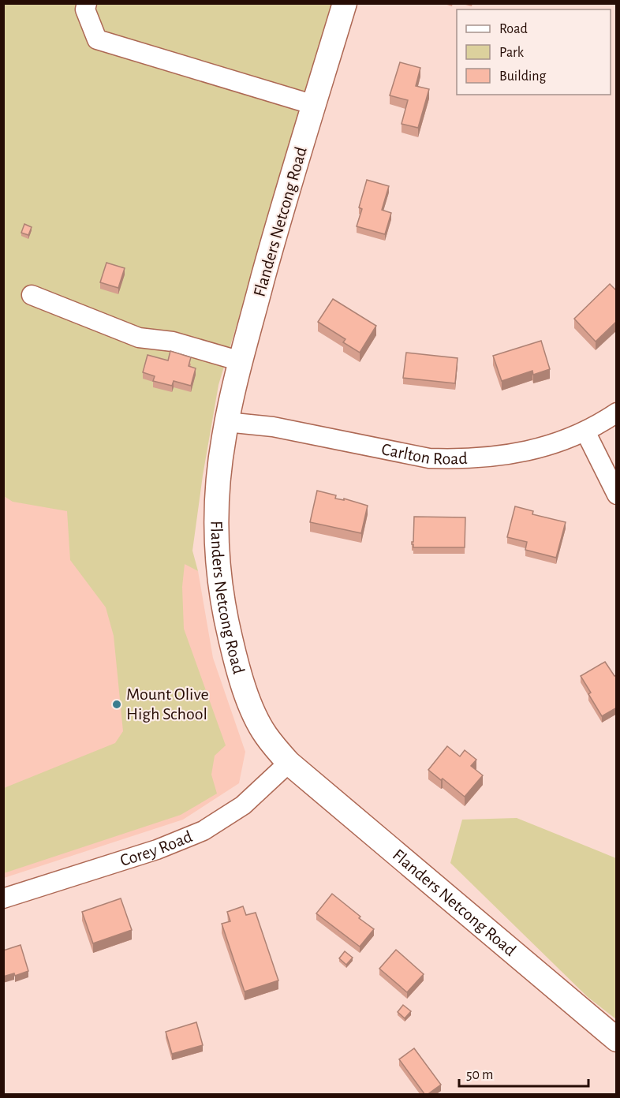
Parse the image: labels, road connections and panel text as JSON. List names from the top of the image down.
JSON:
{
  "streets": {
    "main road": ["Flanders Netcong Road"],
    "street": ["Carlton Road", "Corey Road"]
  },
  "crossings": [
    ["Flanders Netcong Road", "Carlton Road"],
    ["Flanders Netcong Road", "Corey Road"]
  ],
  "places": ["Mount Olive High School"],
  "legend": ["Road", "Park", "Building"],
  "scale_bar": "50 m"
}
